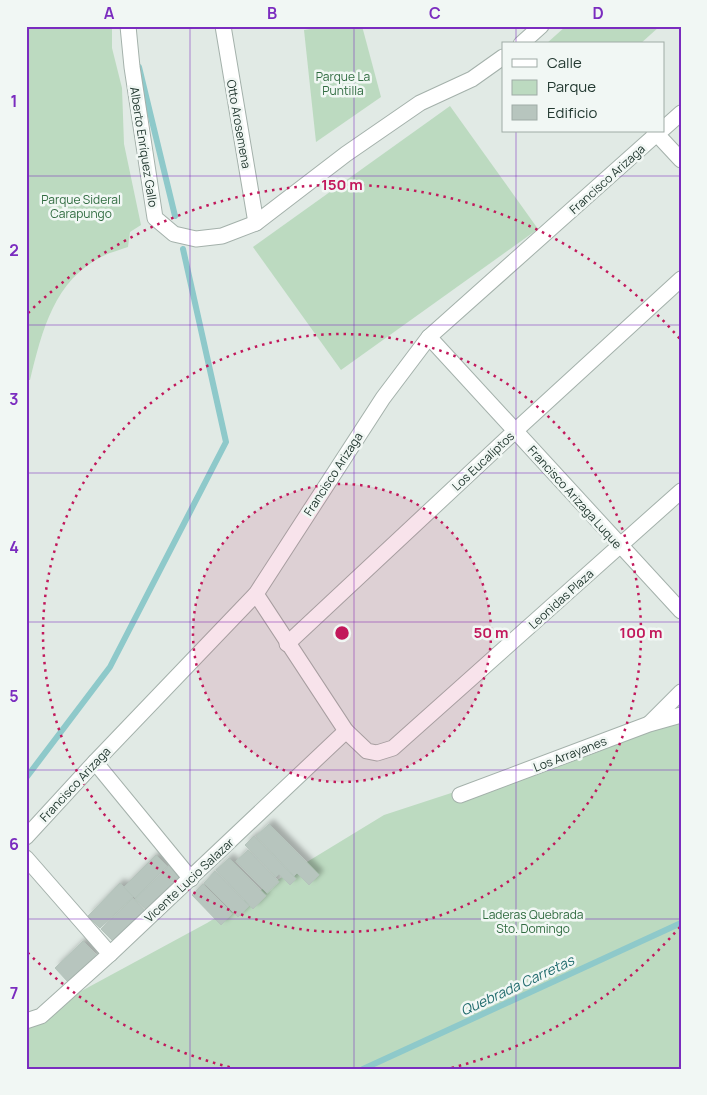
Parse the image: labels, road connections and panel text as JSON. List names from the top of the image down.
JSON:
{
  "streets": {
    "street": [
      "Otto Arosemena",
      "Alberto Enríquez Gallo",
      "Francisco Arizaga",
      "Los Eucaliptos",
      "Francisco Arizaga Luque",
      "Leonidas Plaza",
      "Los Arrayanes",
      "Vicente Lucio Salazar"
    ]
  },
  "crossings": [
    ["Otto Arosemena", "Alberto Enríquez Gallo"],
    ["Francisco Arizaga", "Francisco Arizaga Luque"],
    ["Los Eucaliptos", "Francisco Arizaga Luque"],
    ["Francisco Arizaga Luque", "Leonidas Plaza"],
    ["Leonidas Plaza", "Vicente Lucio Salazar"]
  ],
  "water": ["Quebrada Carretas"],
  "parks": ["Parque La Puntilla", "Parque Sideral Carapungo", "Laderas Quebrada Sto. Domingo"],
  "legend": ["Calle", "Parque", "Edificio"],
  "grid": {
    "columns": [
      "A",
      "B",
      "C",
      "D"
    ],
    "rows": [
      "1",
      "2",
      "3",
      "4",
      "5",
      "6",
      "7"
    ]
  },
  "rings": ["150 m", "50 m", "100 m"]
}
